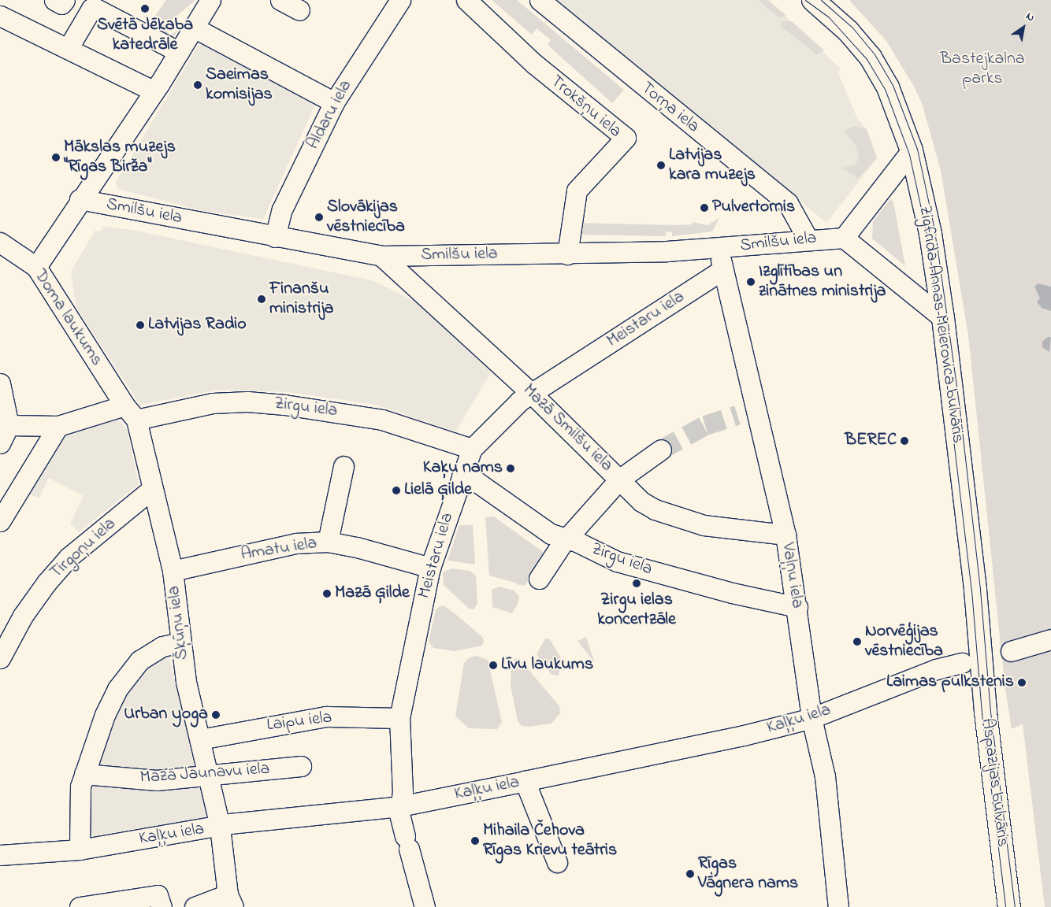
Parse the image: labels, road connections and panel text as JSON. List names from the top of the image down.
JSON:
{
  "streets": {
    "street": [
      "Trokšņu iela",
      "Torņa iela",
      "Aldaru iela",
      "Smilšu iela",
      "Doma laukums",
      "Meistaru iela",
      "Zigfrīda Annas Meierovica bulvāris",
      "Zirgu iela",
      "Mazā Smilšu iela",
      "Tirgoņu iela",
      "Amatu iela",
      "Vaļņu iela",
      "Šķūņu iela",
      "Kaļķu iela",
      "Laipu iela",
      "Mazā Jaunavu iela",
      "Aspazijas bulvāris"
    ]
  },
  "crossings": [
    ["Trokšņu iela", "Smilšu iela"],
    ["Torņa iela", "Smilšu iela"],
    ["Aldaru iela", "Smilšu iela"],
    ["Smilšu iela", "Mazā Smilšu iela"],
    ["Smilšu iela", "Vaļņu iela"],
    ["Doma laukums", "Zirgu iela"],
    ["Doma laukums", "Šķūņu iela"],
    ["Meistaru iela", "Zirgu iela"],
    ["Meistaru iela", "Mazā Smilšu iela"],
    ["Meistaru iela", "Amatu iela"],
    ["Meistaru iela", "Vaļņu iela"],
    ["Meistaru iela", "Kaļķu iela"],
    ["Meistaru iela", "Laipu iela"],
    ["Zigfrīda Annas Meierovica bulvāris", "Kaļķu iela"],
    ["Zigfrīda Annas Meierovica bulvāris", "Aspazijas bulvāris"],
    ["Zirgu iela", "Vaļņu iela"],
    ["Zirgu iela", "Šķūņu iela"],
    ["Mazā Smilšu iela", "Vaļņu iela"],
    ["Tirgoņu iela", "Šķūņu iela"],
    ["Amatu iela", "Šķūņu iela"],
    ["Vaļņu iela", "Kaļķu iela"],
    ["Šķūņu iela", "Kaļķu iela"],
    ["Šķūņu iela", "Laipu iela"],
    ["Šķūņu iela", "Mazā Jaunavu iela"],
    ["Kaļķu iela", "Aspazijas bulvāris"]
  ],
  "parks": ["Bastejkalna parks"],
  "places": [
    "Svētā Jēkaba katedrāle",
    "Saeimas komisijas",
    "Mākslas muzejs \"Rīgas Birža\"",
    "Latvijas kara muzejs",
    "Pulvertornis",
    "Slovākijas vēstniecība",
    "Izglītības un zinātnes ministrija",
    "Finanšu ministrija",
    "Latvijas Radio",
    "BEREC",
    "Kaķu nams",
    "Lielā Ģilde",
    "Zirgu ielas koncertzāle",
    "Mazā Ģilde",
    "Norvēģijas vēstniecība",
    "Līvu laukums",
    "Laimas pulkstenis",
    "Urban yoga",
    "Mihaila Čehova Rīgas Krievu teātris",
    "Rīgas Vāgnera nams"
  ],
  "north": "top right"
}
